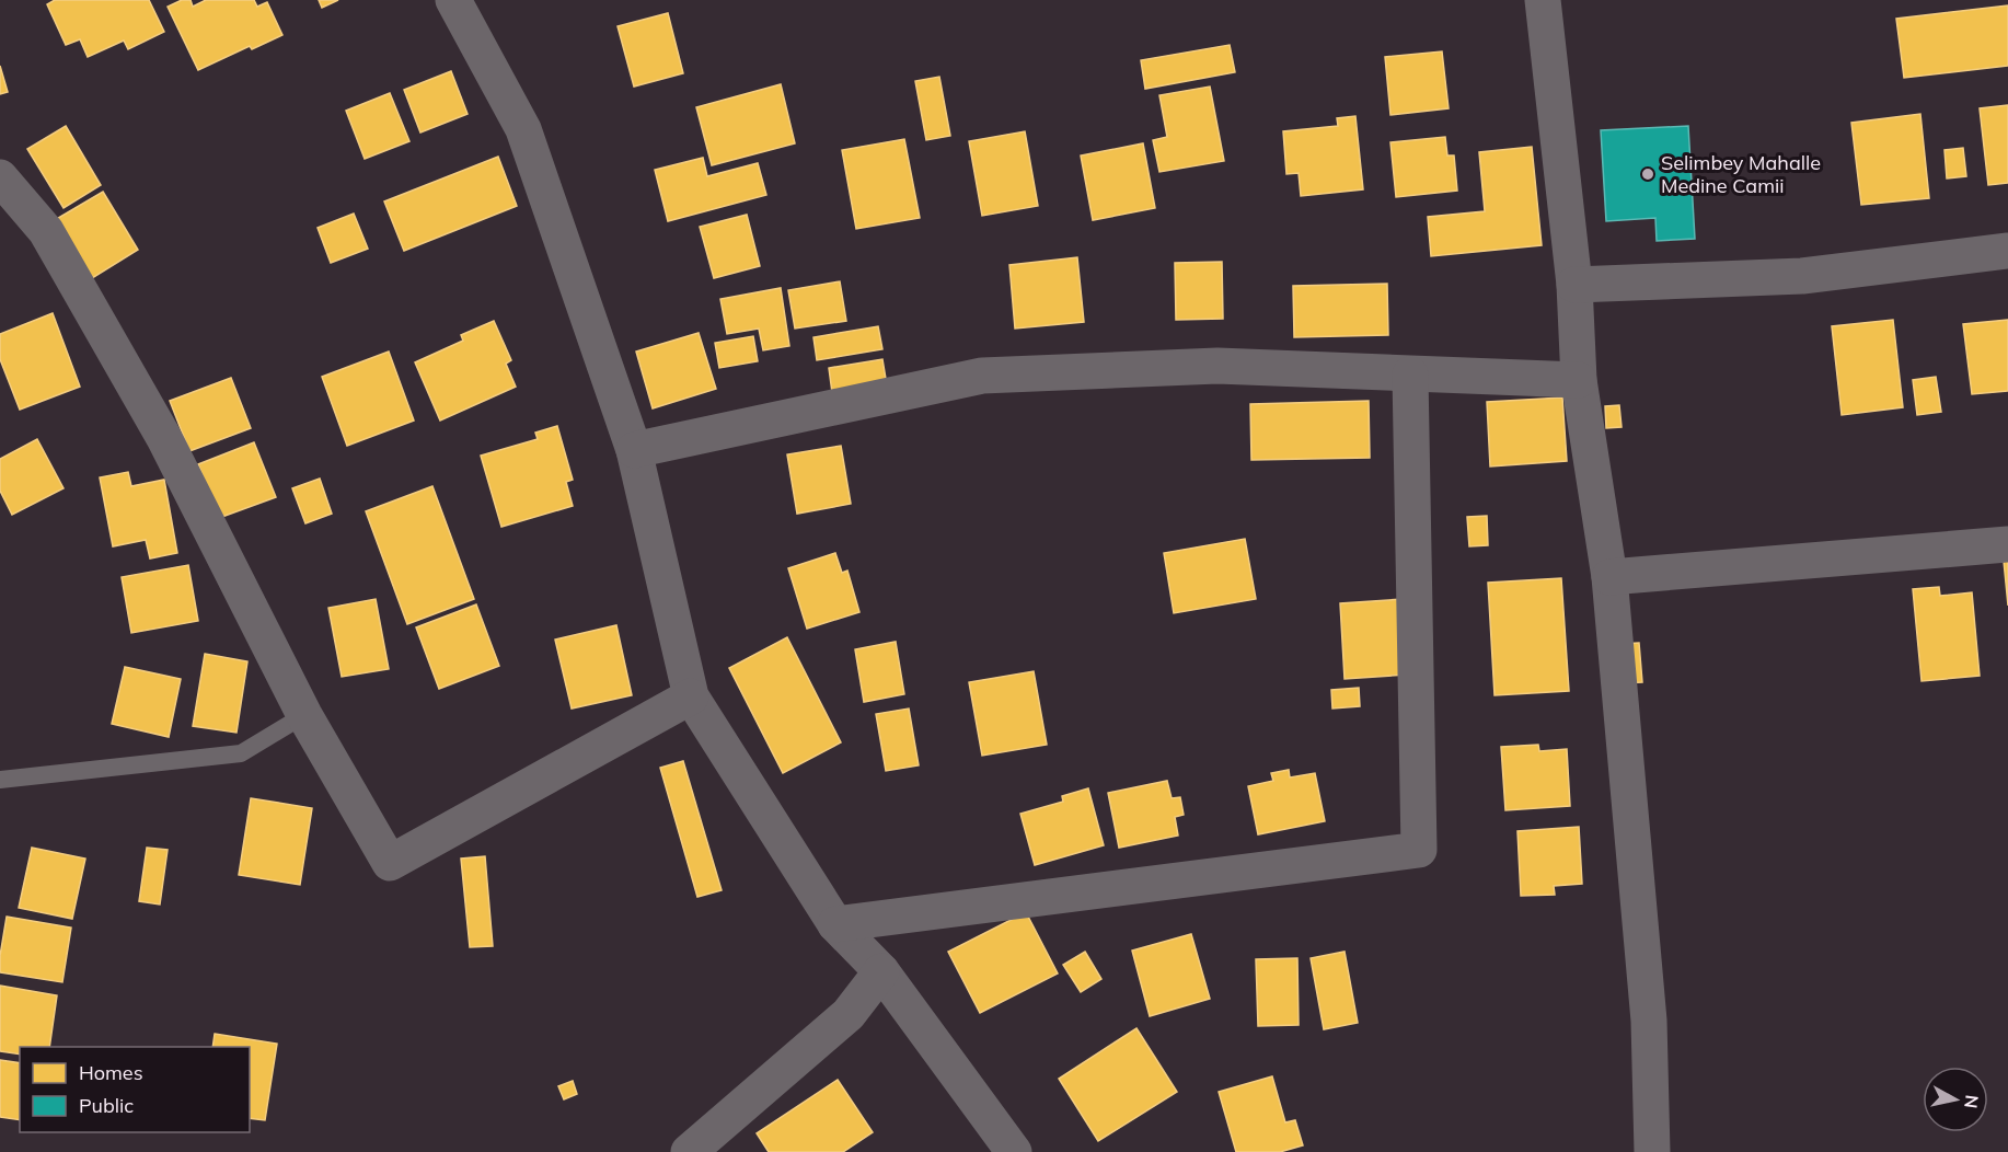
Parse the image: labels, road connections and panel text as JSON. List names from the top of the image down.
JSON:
{
  "places": ["Selimbey Mahalle Medine Camii"],
  "legend": ["Homes", "Public"],
  "north": "right"
}
